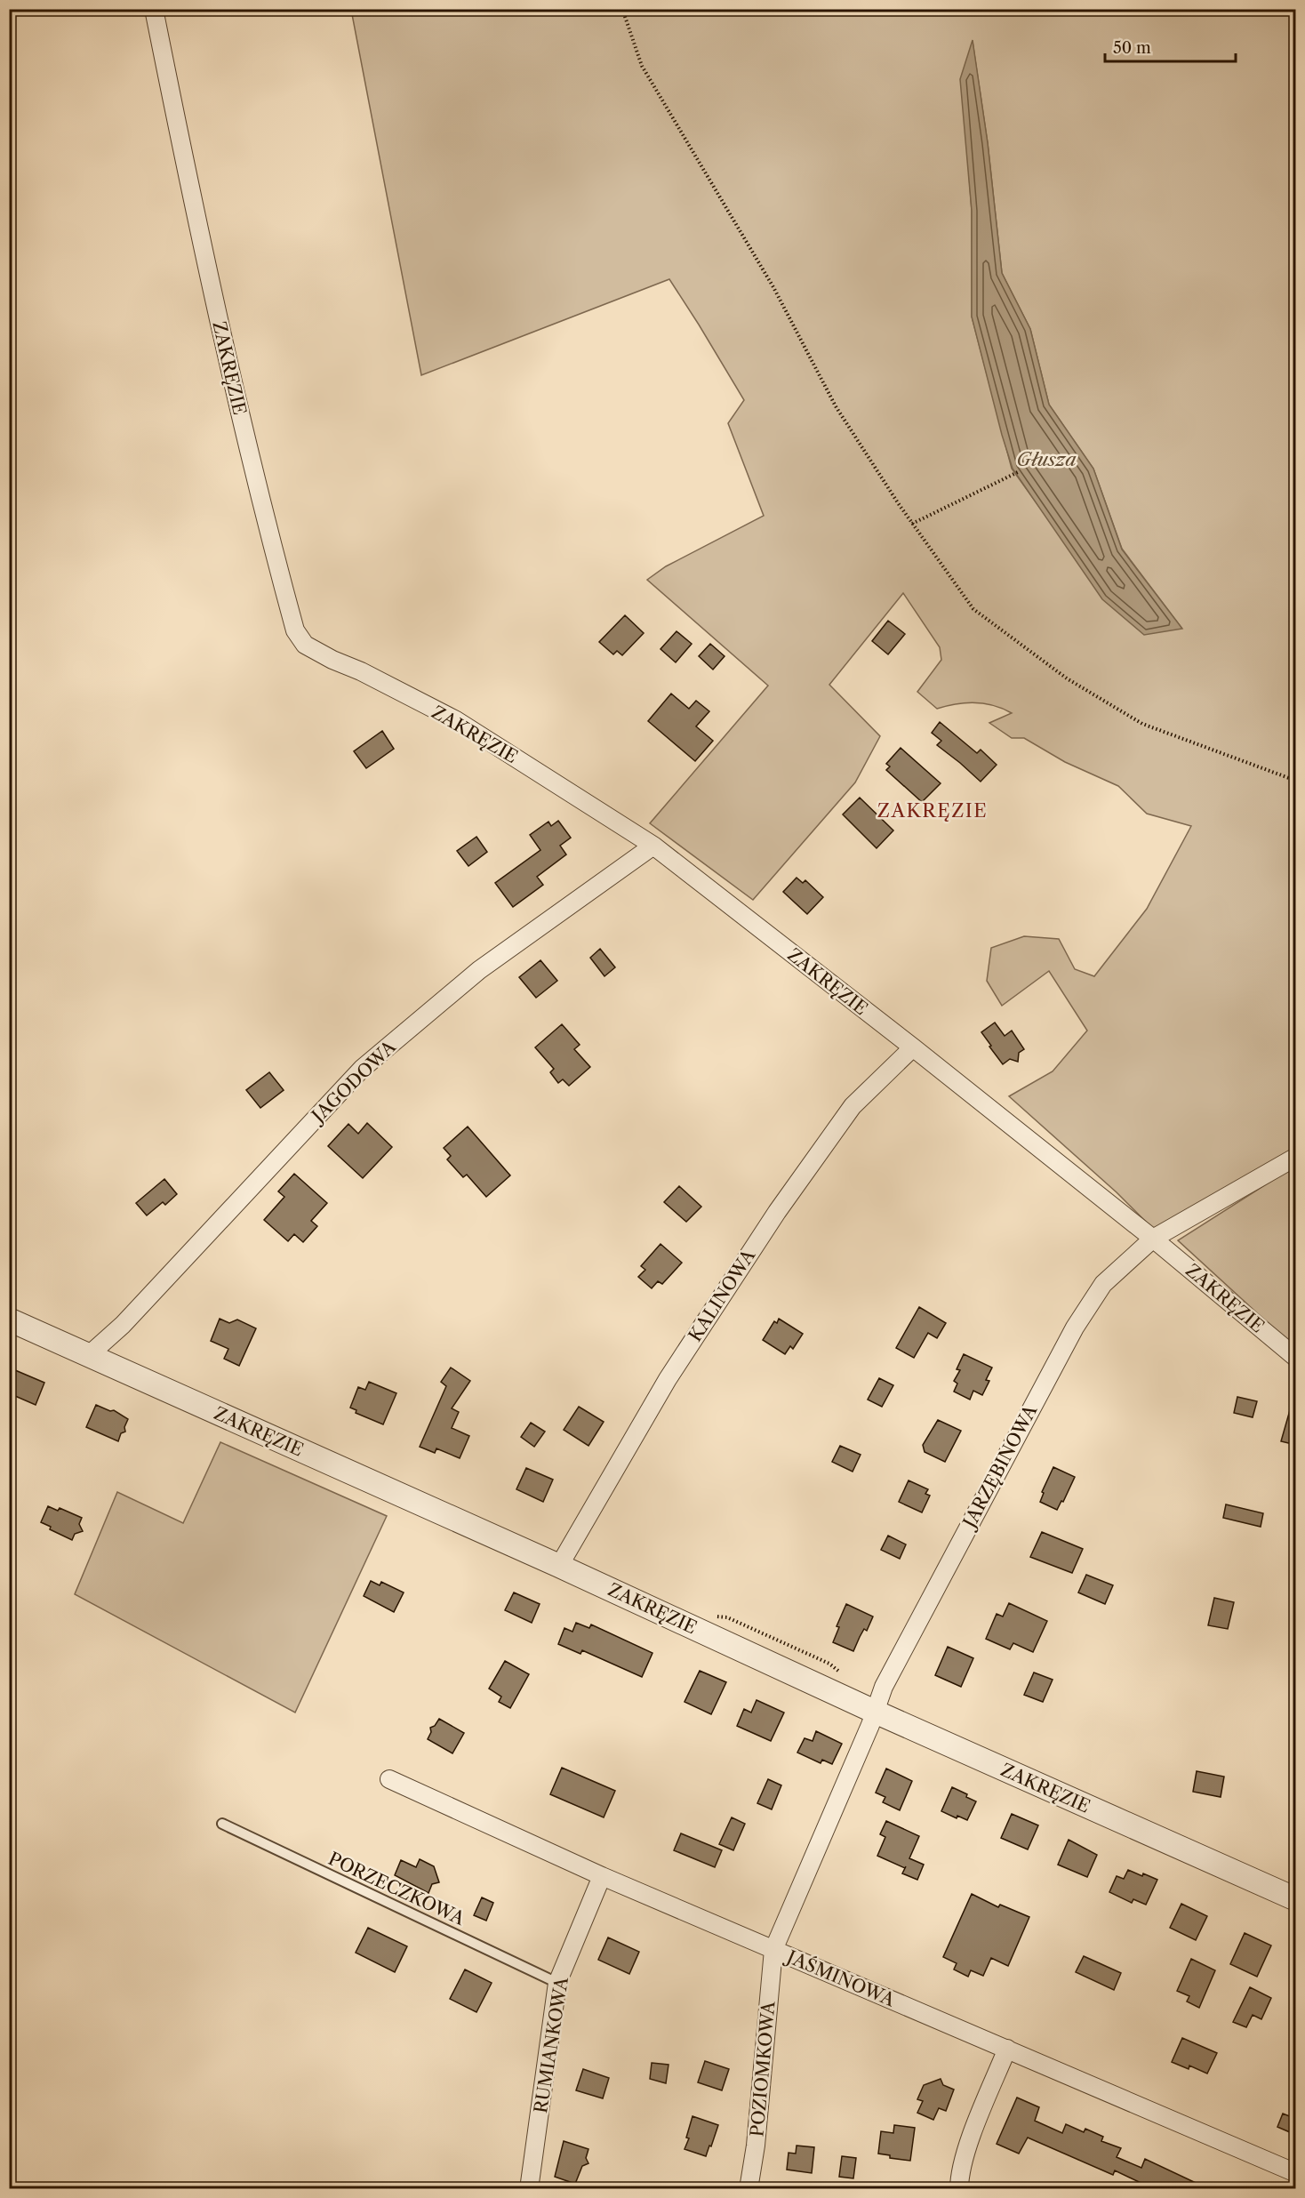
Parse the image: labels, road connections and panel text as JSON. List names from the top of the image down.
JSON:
{
  "streets": {
    "street": [
      "ZAKRĘZIE",
      "JAGODOWA",
      "KALINOWA",
      "JARZĘBINOWA",
      "JAŚMINOWA",
      "RUMIANKOWA",
      "POZIOMKOWA"
    ],
    "lane": ["PORZECZKOWA"]
  },
  "crossings": [
    ["ZAKRĘZIE", "JAGODOWA"],
    ["ZAKRĘZIE", "KALINOWA"],
    ["ZAKRĘZIE", "JARZĘBINOWA"],
    ["JARZĘBINOWA", "JAŚMINOWA"],
    ["JARZĘBINOWA", "POZIOMKOWA"],
    ["PORZECZKOWA", "RUMIANKOWA"],
    ["JAŚMINOWA", "RUMIANKOWA"],
    ["JAŚMINOWA", "POZIOMKOWA"]
  ],
  "districts": ["ZAKRĘZIE"],
  "water": ["Głusza"],
  "scale_bar": "50 m"
}
